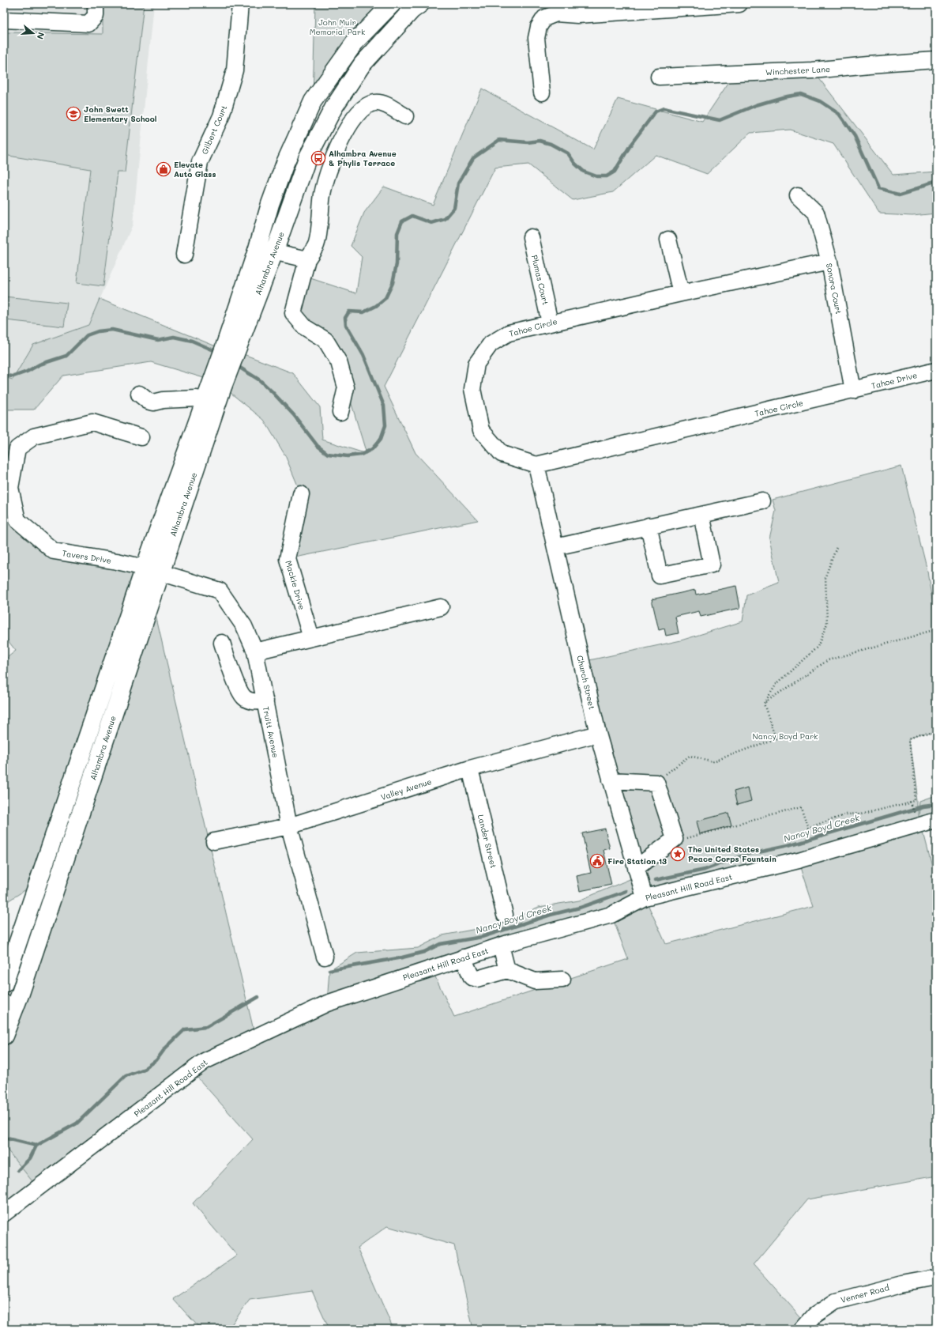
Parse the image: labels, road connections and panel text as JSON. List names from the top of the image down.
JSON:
{
  "streets": {
    "main road": ["Alhambra Avenue"],
    "street": [
      "Winchester Lane",
      "Gilbert Court",
      "Plumas Court",
      "Sonora Court",
      "Tahoe Circle",
      "Tahoe Drive",
      "Tavers Drive",
      "Mackie Drive",
      "Church Street",
      "Truitt Avenue",
      "Valley Avenue",
      "Lander Street",
      "Pleasant Hill Road East",
      "Venner Road"
    ]
  },
  "crossings": [
    ["Alhambra Avenue", "Tavers Drive"],
    ["Alhambra Avenue", "Truitt Avenue"],
    ["Plumas Court", "Tahoe Circle"],
    ["Sonora Court", "Tahoe Circle"],
    ["Sonora Court", "Tahoe Drive"],
    ["Tahoe Circle", "Tahoe Drive"],
    ["Tahoe Circle", "Church Street"],
    ["Tavers Drive", "Truitt Avenue"],
    ["Church Street", "Valley Avenue"],
    ["Church Street", "Pleasant Hill Road East"],
    ["Truitt Avenue", "Valley Avenue"],
    ["Valley Avenue", "Lander Street"]
  ],
  "water": ["Nancy Boyd Creek"],
  "parks": ["John Muir Memorial Park", "Nancy Boyd Park"],
  "places": {
    "school or university": ["John Swett Elementary School"],
    "bus stop": ["Alhambra Avenue & Phylis Terrace"],
    "shop": ["Elevate Auto Glass"],
    "place": ["The United States Peace Corps Fountain"],
    "public building": ["Fire Station 13"]
  },
  "north": "right"
}
